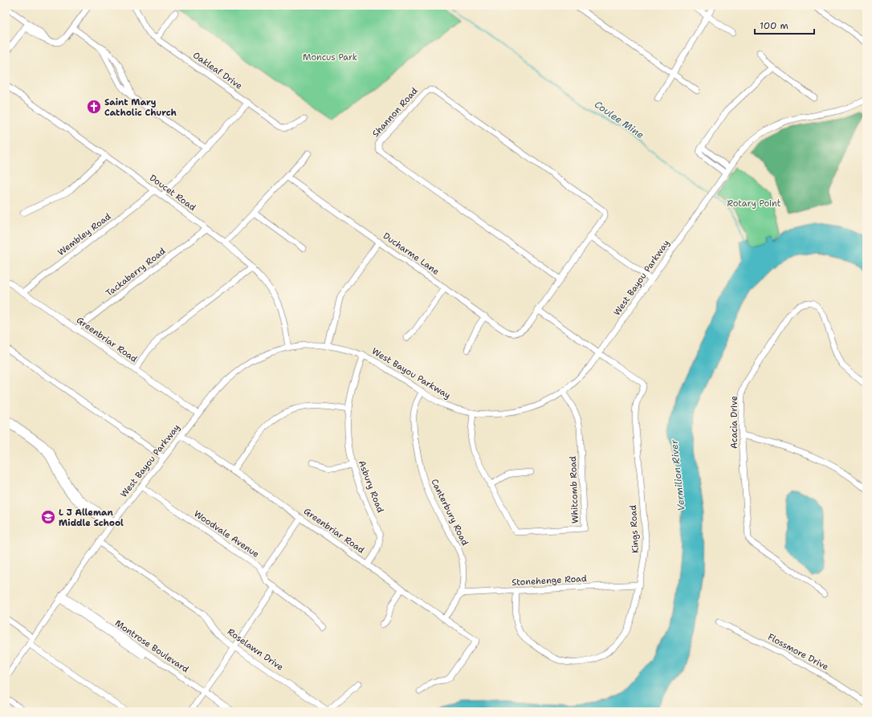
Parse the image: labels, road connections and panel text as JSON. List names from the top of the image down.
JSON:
{
  "streets": {
    "street": [
      "Oakleaf Drive",
      "Shannon Road",
      "Doucet Road",
      "Wembley Road",
      "Ducharme Lane",
      "Tackaberry Road",
      "West Bayou Parkway",
      "Greenbriar Road",
      "Acacia Drive",
      "Asbury Road",
      "Whitcomb Road",
      "Canterbury Road",
      "Kings Road",
      "Woodvale Avenue",
      "Stonehenge Road",
      "Montrose Boulevard",
      "Roselawn Drive",
      "Flossmore Drive"
    ]
  },
  "crossings": [
    ["Shannon Road", "Ducharme Lane"],
    ["Shannon Road", "Kings Road"],
    ["Doucet Road", "Wembley Road"],
    ["Doucet Road", "Tackaberry Road"],
    ["Doucet Road", "West Bayou Parkway"],
    ["Wembley Road", "Greenbriar Road"],
    ["Tackaberry Road", "Greenbriar Road"],
    ["West Bayou Parkway", "Greenbriar Road"],
    ["West Bayou Parkway", "Asbury Road"],
    ["West Bayou Parkway", "Whitcomb Road"],
    ["West Bayou Parkway", "Canterbury Road"],
    ["West Bayou Parkway", "Kings Road"],
    ["West Bayou Parkway", "Woodvale Avenue"],
    ["West Bayou Parkway", "Montrose Boulevard"],
    ["West Bayou Parkway", "Roselawn Drive"],
    ["Greenbriar Road", "Asbury Road"],
    ["Greenbriar Road", "Canterbury Road"],
    ["Canterbury Road", "Stonehenge Road"],
    ["Kings Road", "Stonehenge Road"]
  ],
  "water": ["Coulee Mine", "Vermilion River"],
  "parks": ["Moncus Park", "Rotary Point"],
  "places": {
    "church": ["Saint Mary Catholic Church"],
    "school or university": ["L J Alleman Middle School"]
  },
  "scale_bar": "100 m"
}
